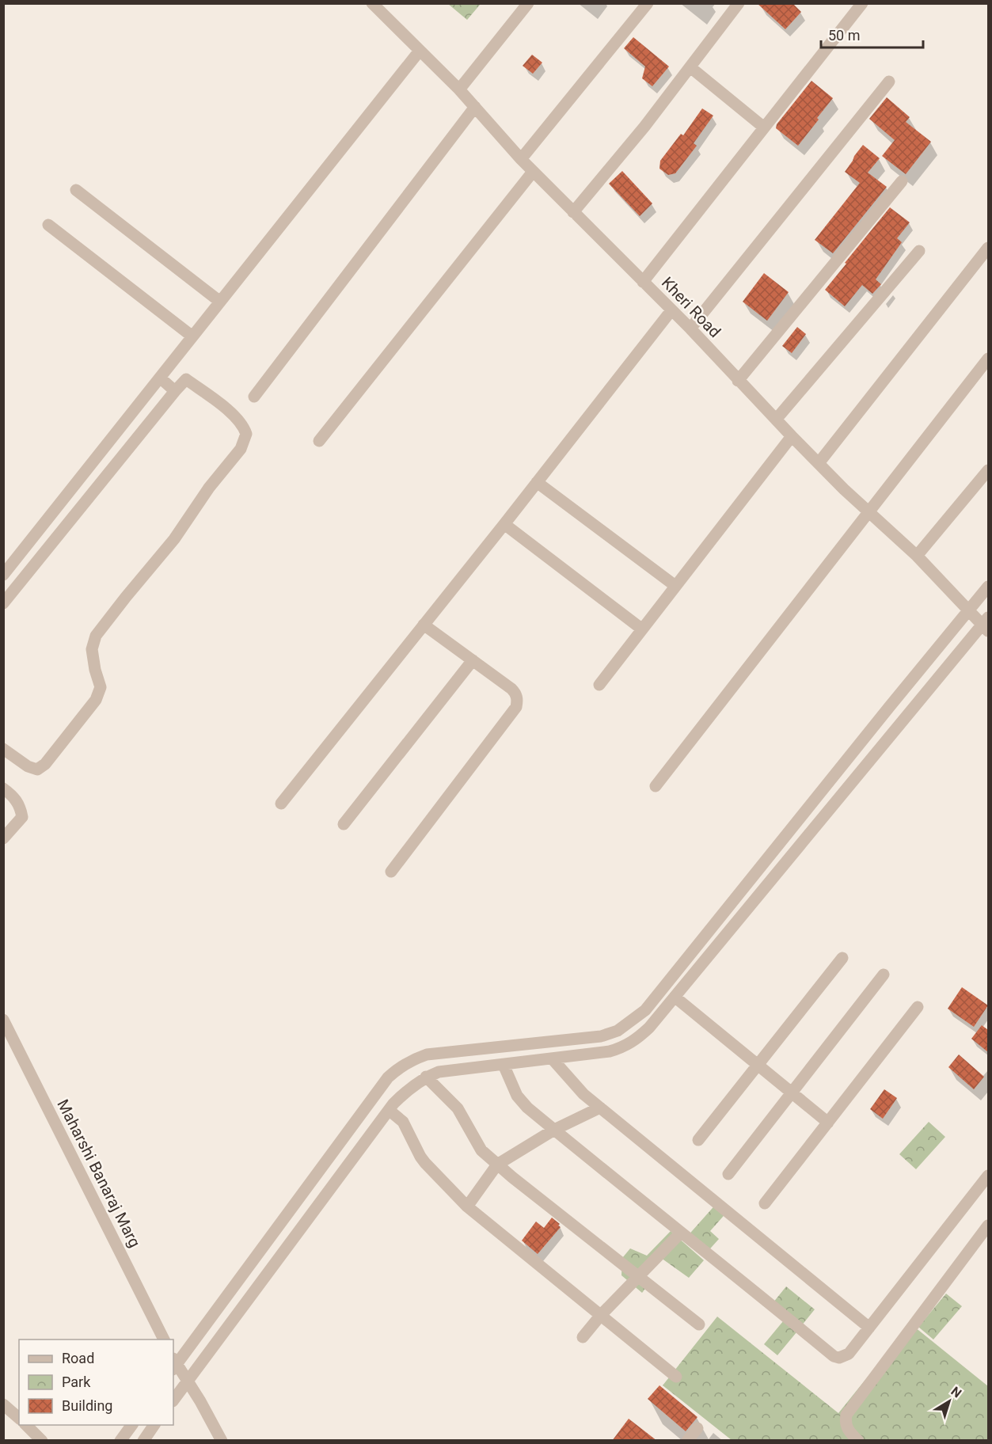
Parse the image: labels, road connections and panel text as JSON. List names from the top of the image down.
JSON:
{
  "streets": {
    "street": ["Kheri Road", "Maharshi Banaraj Marg"]
  },
  "legend": ["Road", "Park", "Building"],
  "scale_bar": "50 m",
  "north": "top right"
}
